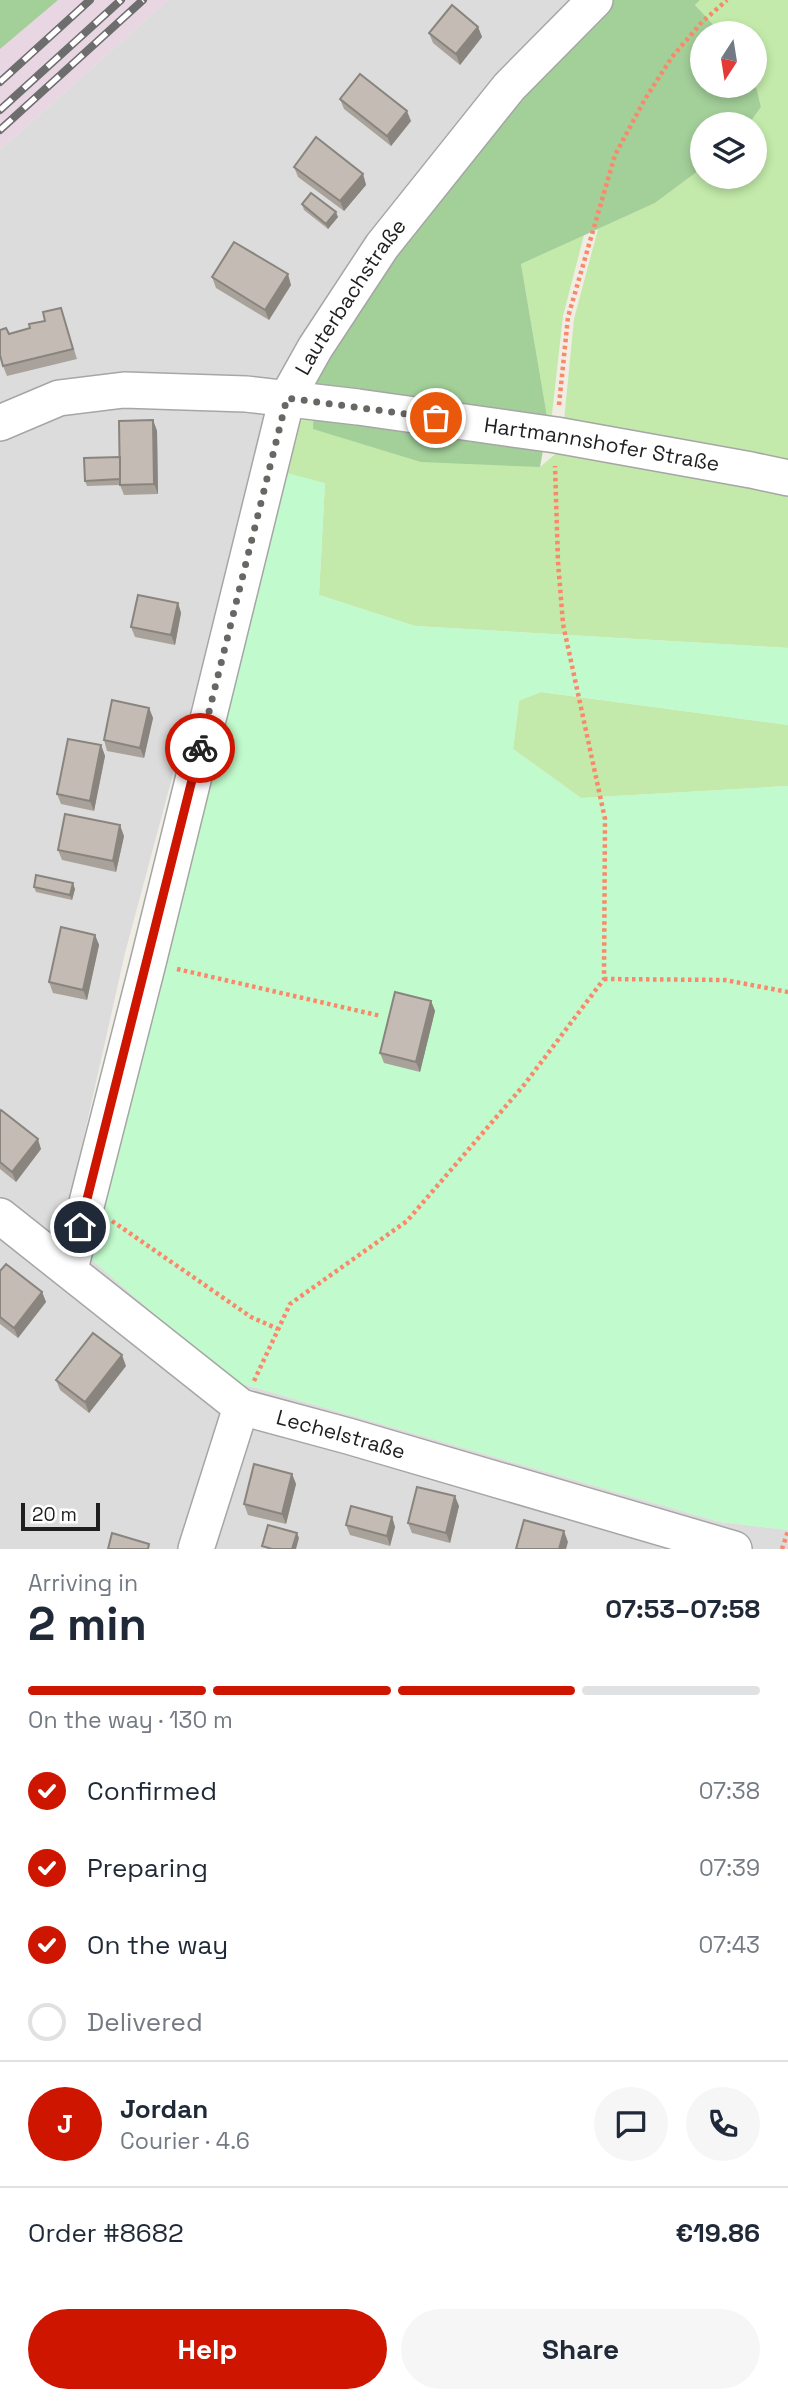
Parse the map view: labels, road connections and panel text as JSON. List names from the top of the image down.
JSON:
{
  "streets": {
    "street": ["Lauterbachstraße", "Hartmannshofer Straße", "Lechelstraße"]
  },
  "crossings": [
    ["Lauterbachstraße", "Hartmannshofer Straße"],
    ["Lauterbachstraße", "Lechelstraße"]
  ],
  "scale_bar": "20 m",
  "north": "bottom",
  "page": {
    "scale": "20 m",
    "heading": ["2 min", "Arriving in", "07:53–07:58"],
    "panel": [
      "Jordan",
      "Courier · 4.6",
      "Order #8682",
      "€19.86"
    ],
    "bar": "On the way · 130 m",
    "list": [
      ["Confirmed", "07:38"],
      ["Preparing", "07:39"],
      ["On the way", "07:43"],
      "Delivered"
    ],
    "round": "J",
    "buttons": ["Help", "Share"]
  }
}
